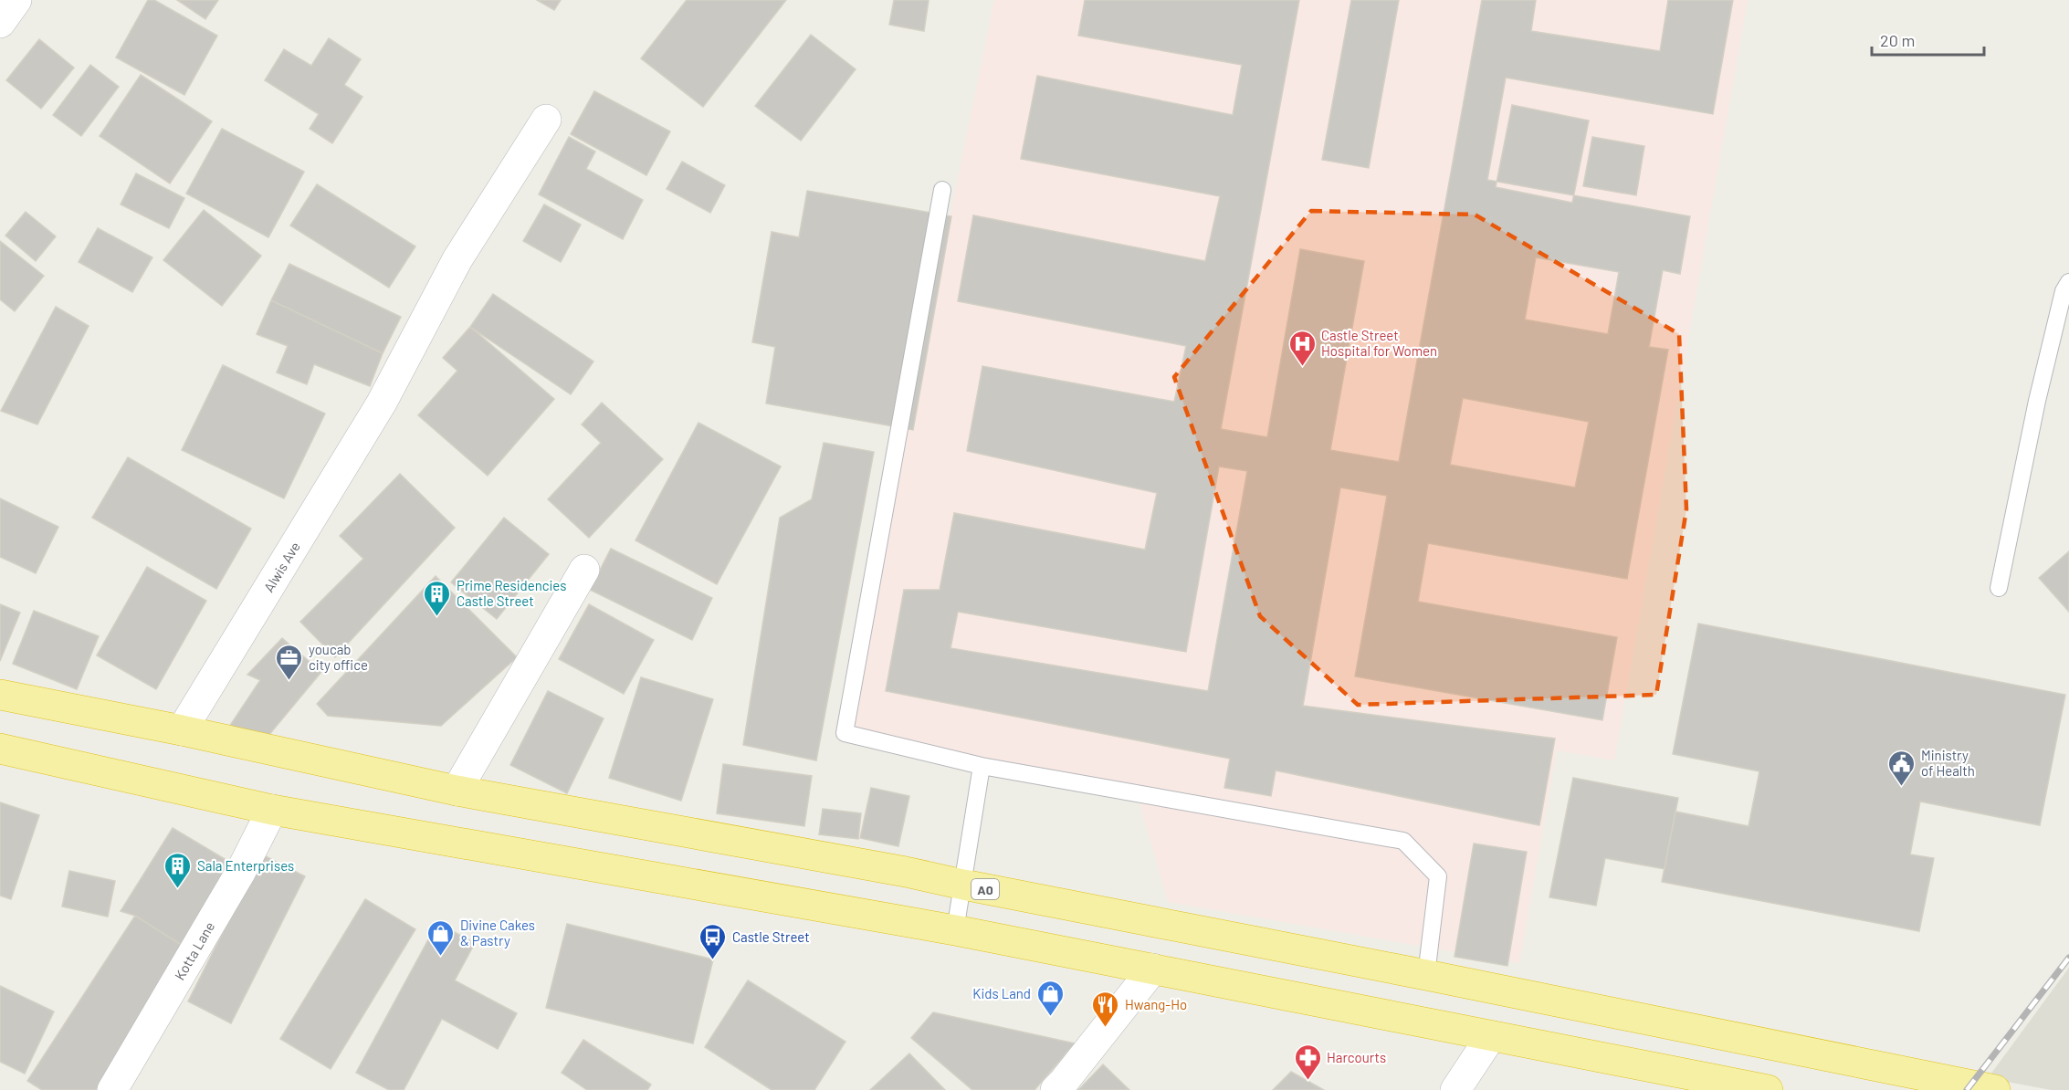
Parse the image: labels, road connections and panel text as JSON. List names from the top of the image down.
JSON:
{
  "streets": {
    "highway": ["A0"],
    "street": ["Alwis Ave", "Kotta Lane"]
  },
  "crossings": [
    ["Alwis Ave", "A0"]
  ],
  "places": {
    "hospital": ["Castle Street Hospital for Women"],
    "building": ["Prime Residencies Castle Street", "Sala Enterprises"],
    "office": ["youcab city office"],
    "public building": ["Ministry of Health"],
    "shop": ["Divine Cakes & Pastry", "Kids Land"],
    "bus stop": ["Castle Street"],
    "restaurant": ["Hwang-Ho"],
    "pharmacy": ["Harcourts"]
  },
  "scale_bar": "20 m"
}
